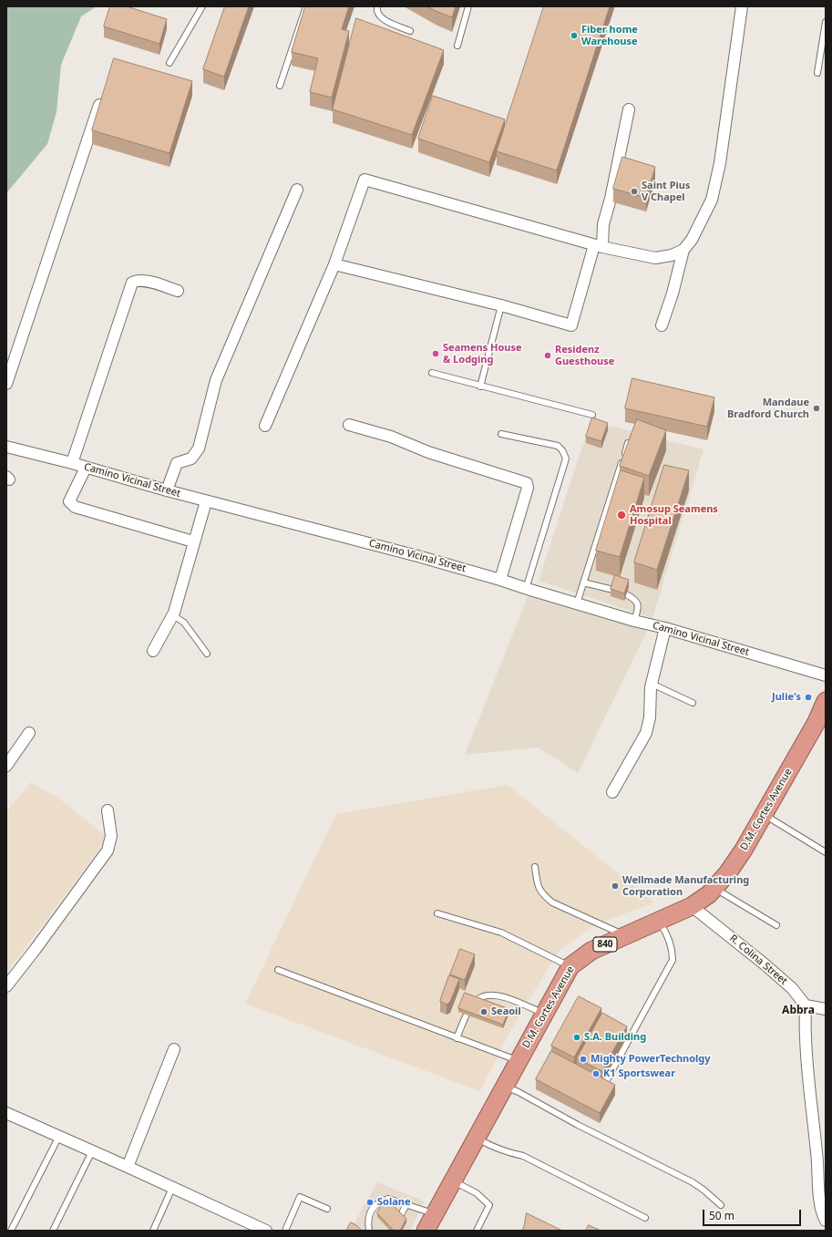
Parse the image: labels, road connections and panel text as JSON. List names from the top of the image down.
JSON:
{
  "streets": {
    "highway": ["D.M. Cortes Avenue", "840"],
    "street": ["Camino Vicinal Street", "R. Colina Street"]
  },
  "crossings": [
    ["D.M. Cortes Avenue", "R. Colina Street"]
  ],
  "districts": ["Abbra"],
  "places": [
    "Fiber home Warehouse",
    "Saint Pius V Chapel",
    "Seamens House & Lodging",
    "Residenz Guesthouse",
    "Mandaue Bradford Church",
    "Amosup Seamens Hospital",
    "Julie's",
    "Wellmade Manufacturing Corporation",
    "Seaoil",
    "S.A. Building",
    "Mighty PowerTechnolgy",
    "K1 Sportswear",
    "Solane"
  ],
  "scale_bar": "50 m"
}
